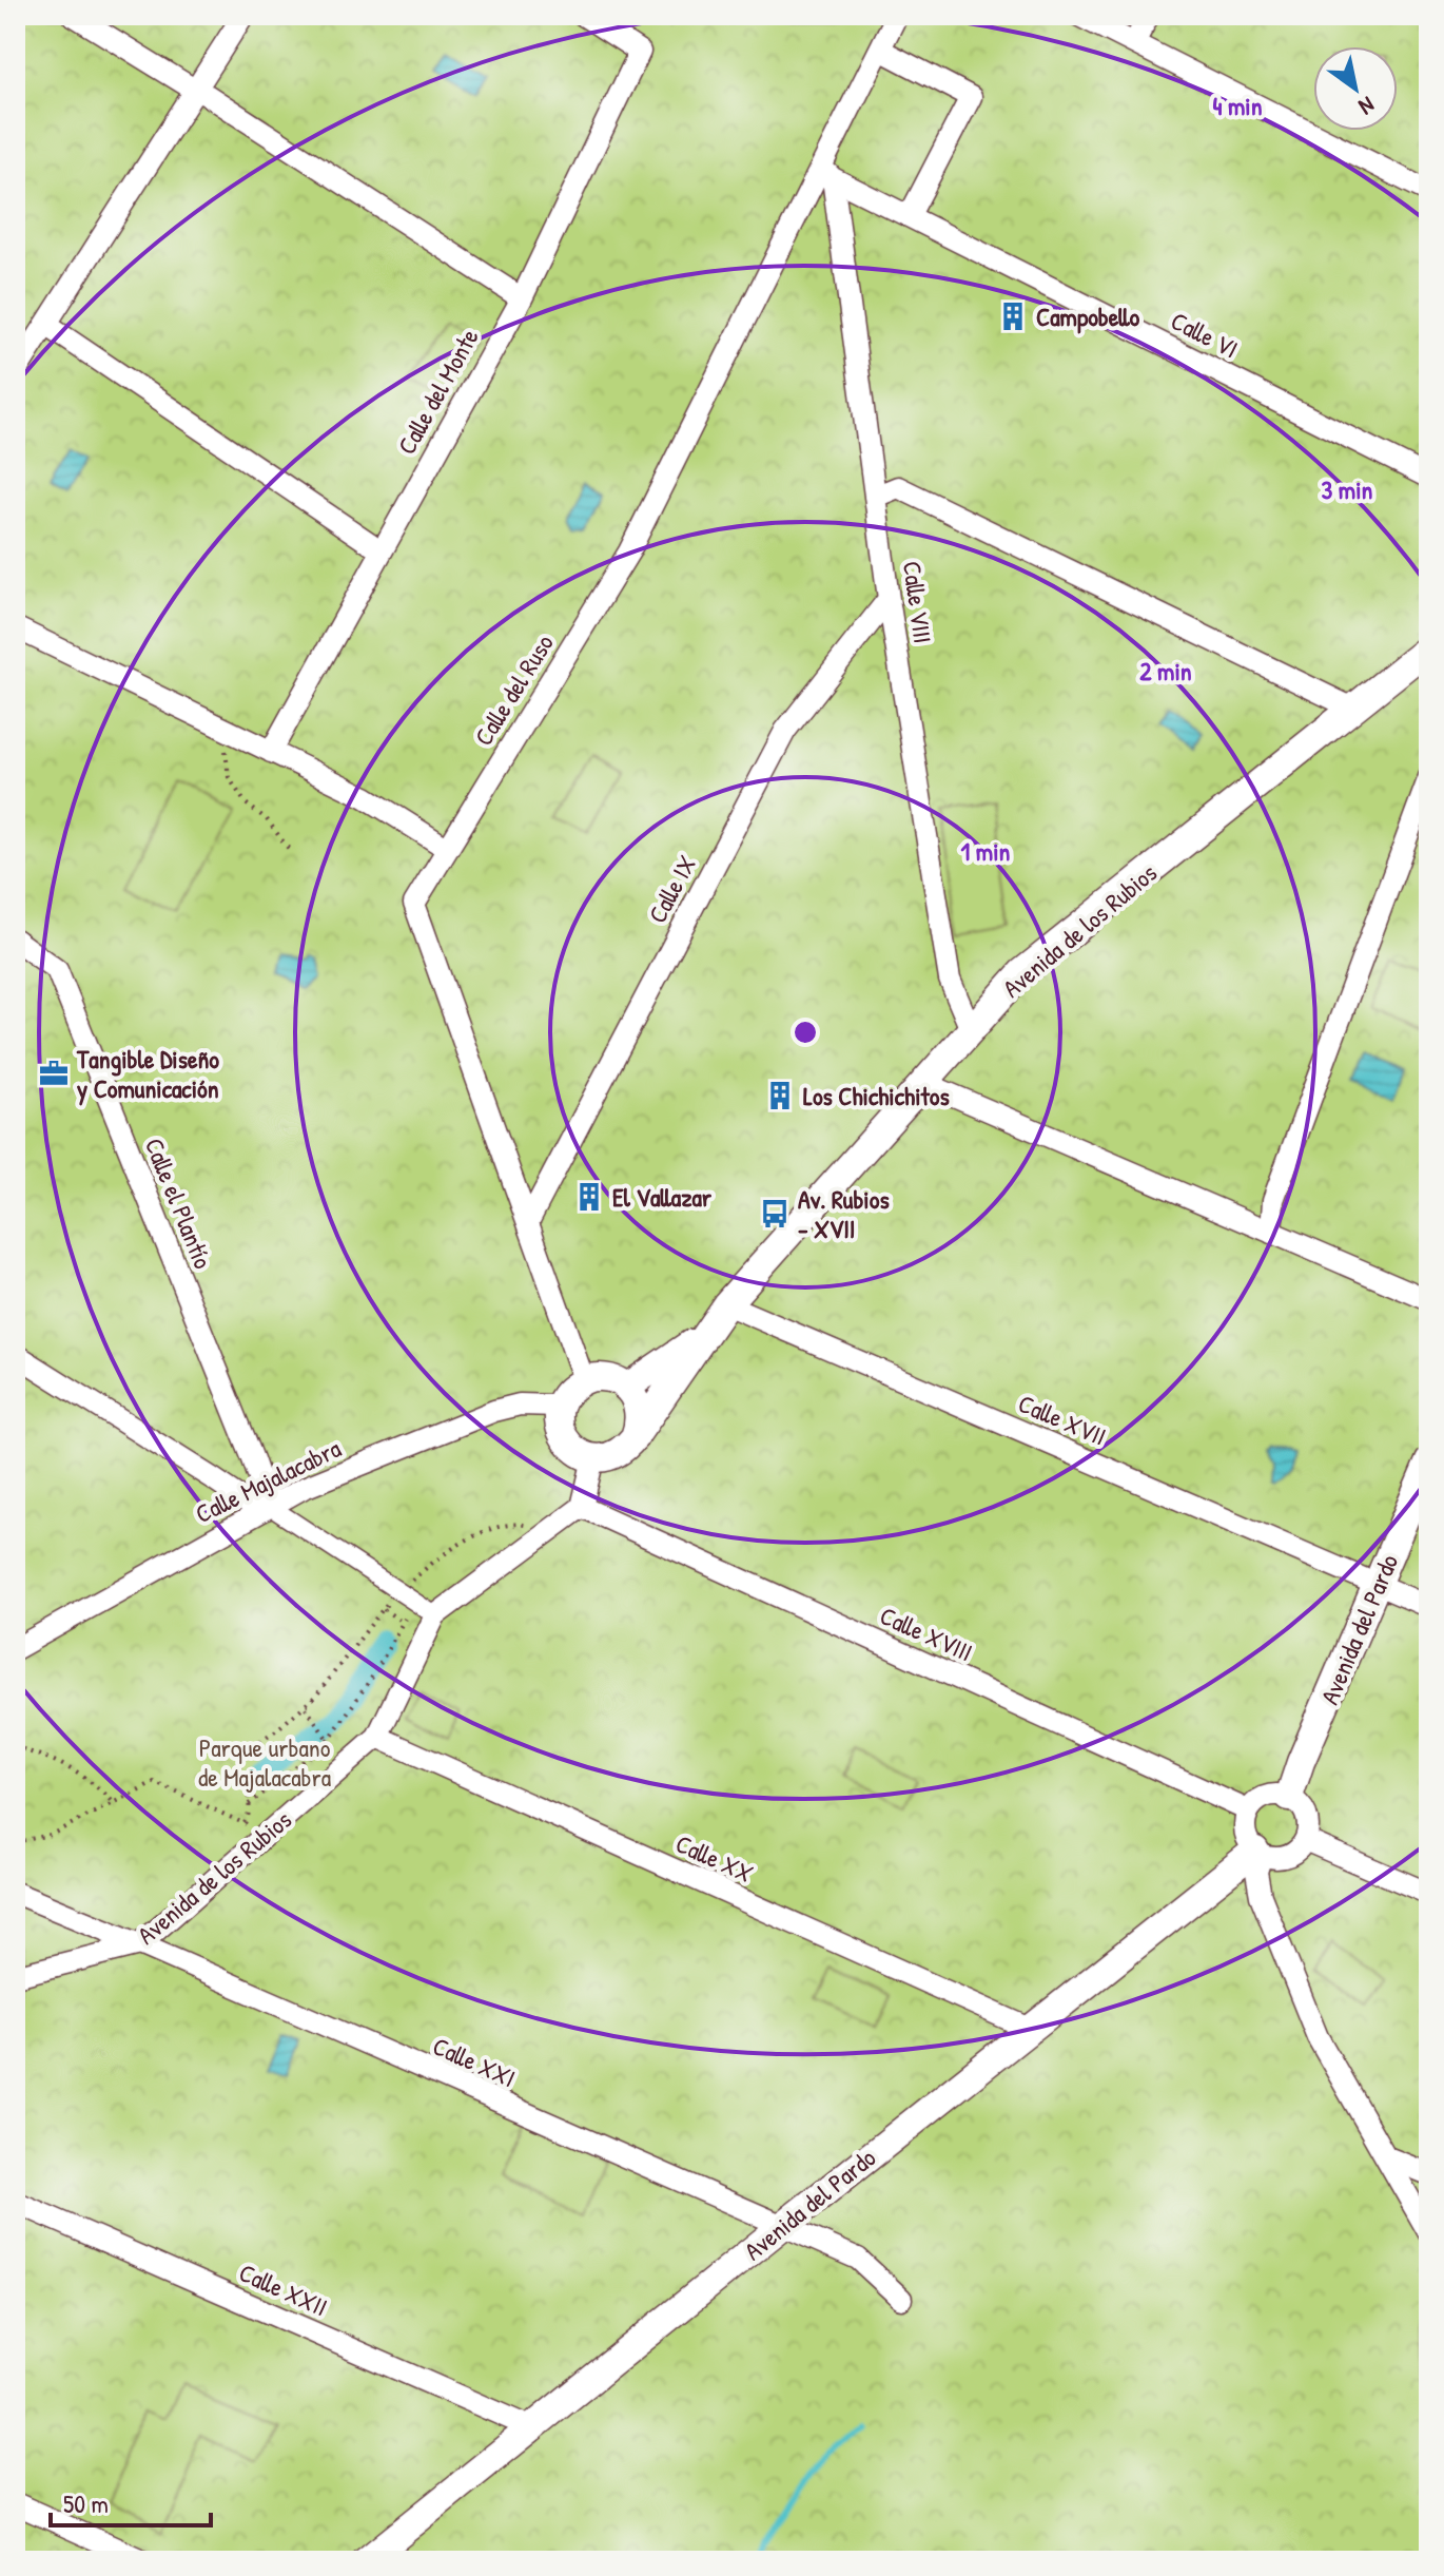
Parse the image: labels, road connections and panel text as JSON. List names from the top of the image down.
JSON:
{
  "streets": {
    "street": [
      "Calle VI",
      "Calle del Monte",
      "Calle VIII",
      "Calle del Ruso",
      "Calle IX",
      "Avenida de los Rubios",
      "Calle el Plantío",
      "Calle XVII",
      "Calle Majalacabra",
      "Avenida del Pardo",
      "Calle XVIII",
      "Calle XX",
      "Calle XXI",
      "Calle XXII"
    ]
  },
  "crossings": [
    ["Calle VI", "Calle VIII"],
    ["Calle VI", "Calle del Ruso"],
    ["Calle VIII", "Calle del Ruso"],
    ["Calle VIII", "Calle IX"],
    ["Calle VIII", "Avenida de los Rubios"],
    ["Calle del Ruso", "Calle IX"],
    ["Calle del Ruso", "Avenida de los Rubios"],
    ["Calle del Ruso", "Calle Majalacabra"],
    ["Avenida de los Rubios", "Calle XVII"],
    ["Avenida de los Rubios", "Calle Majalacabra"],
    ["Avenida de los Rubios", "Calle XVIII"],
    ["Avenida de los Rubios", "Calle XX"],
    ["Avenida de los Rubios", "Calle XXI"],
    ["Calle el Plantío", "Calle Majalacabra"],
    ["Calle XVII", "Avenida del Pardo"],
    ["Avenida del Pardo", "Calle XVIII"],
    ["Avenida del Pardo", "Calle XX"],
    ["Avenida del Pardo", "Calle XXI"],
    ["Avenida del Pardo", "Calle XXII"]
  ],
  "parks": ["Parque urbano de Majalacabra"],
  "places": {
    "building": ["Campobello", "Los Chichichitos", "El Vallazar"],
    "office": ["Tangible Diseño y Comunicación"],
    "bus stop": ["Av. Rubios - XVII"]
  },
  "scale_bar": "50 m",
  "north": "bottom right",
  "rings": [
    "4 min",
    "3 min",
    "2 min",
    "1 min"
  ]
}
